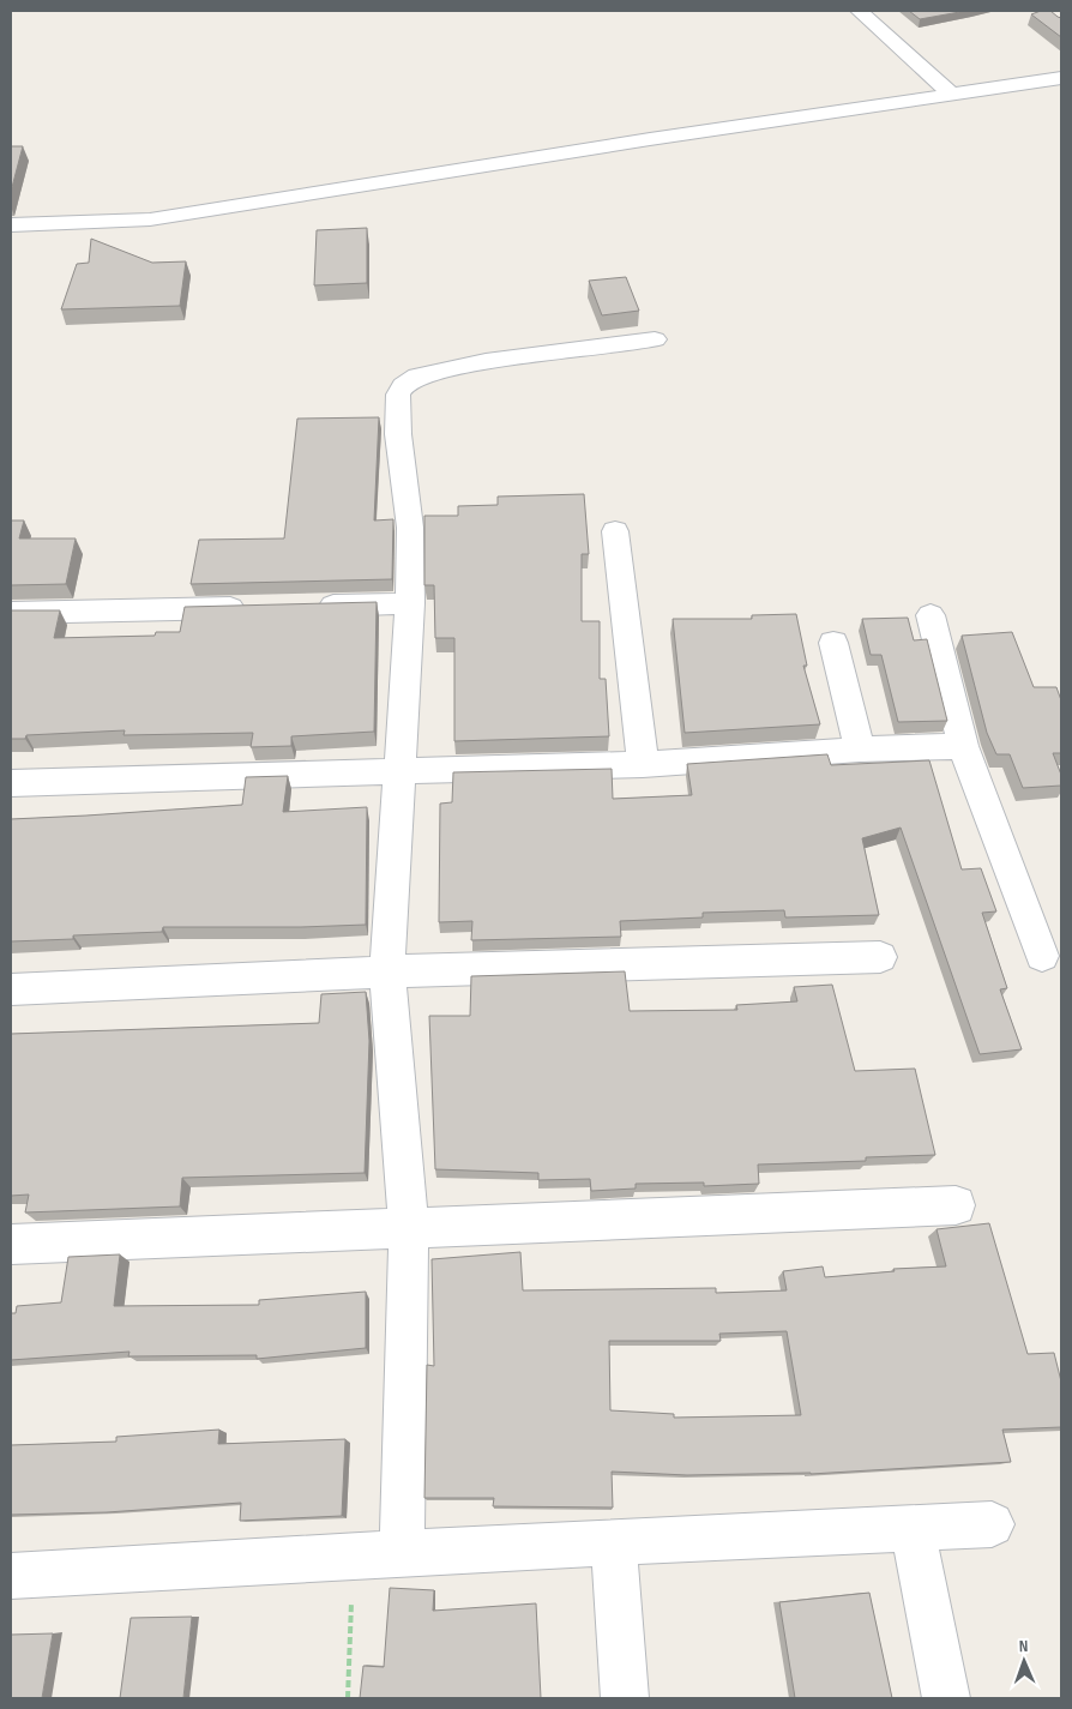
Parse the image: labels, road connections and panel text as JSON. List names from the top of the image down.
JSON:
{
  "north": "top"
}
